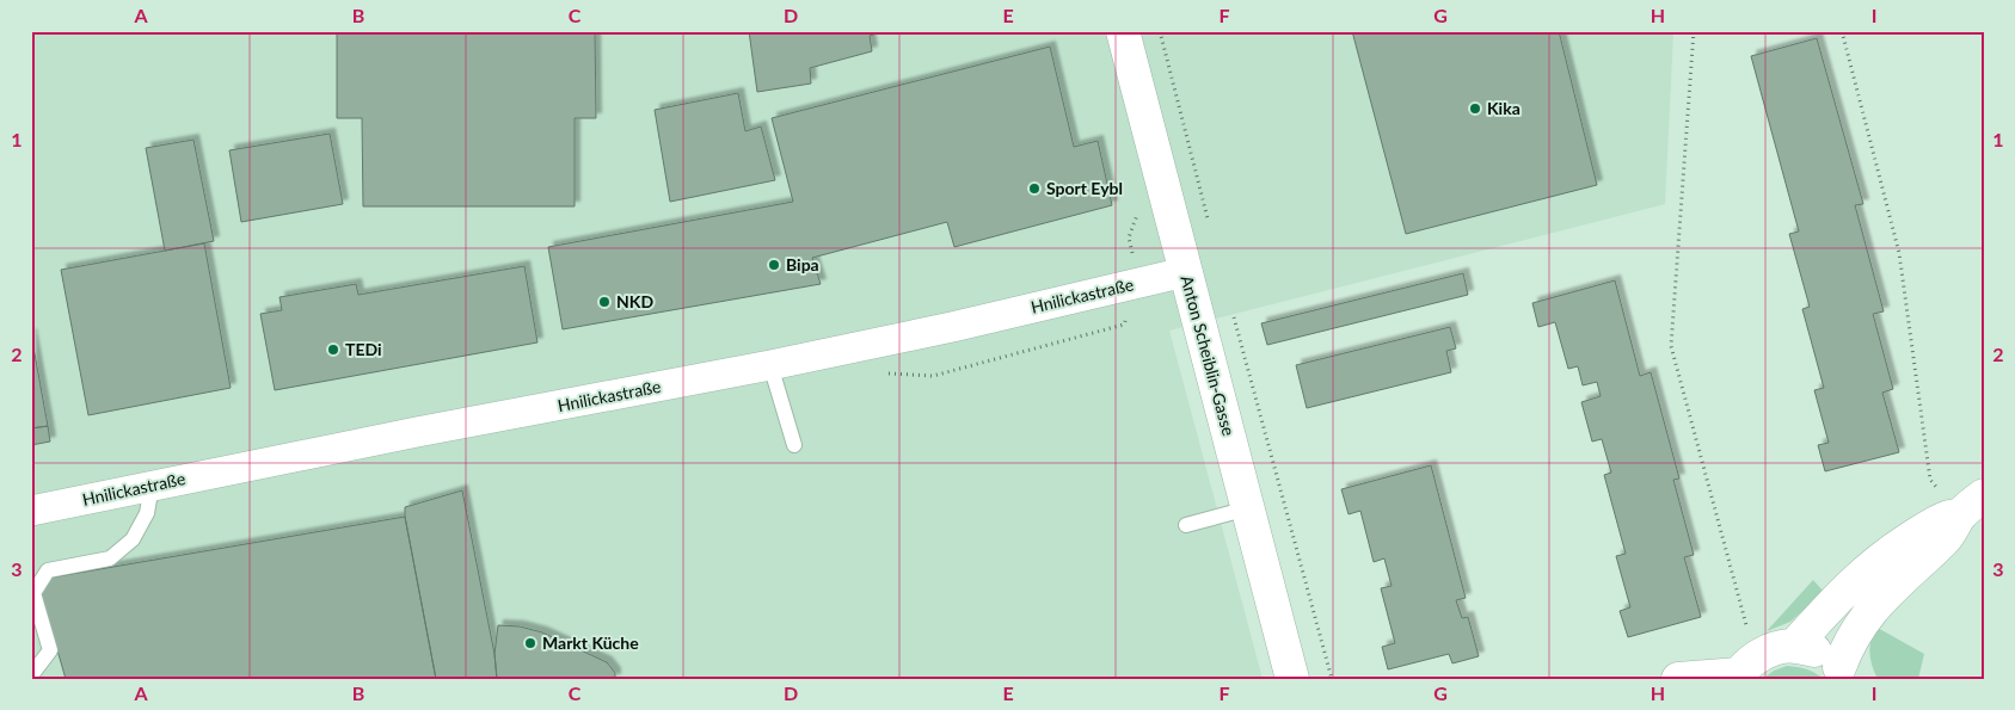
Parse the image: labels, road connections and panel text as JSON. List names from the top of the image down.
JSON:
{
  "streets": {
    "street": ["Hnilickastraße", "Anton Scheiblin-Gasse"]
  },
  "crossings": [
    ["Hnilickastraße", "Anton Scheiblin-Gasse"]
  ],
  "places": [
    "Kika",
    "Sport Eybl",
    "Bipa",
    "NKD",
    "TEDi",
    "Markt Küche"
  ],
  "grid": {
    "columns": [
      "A",
      "B",
      "C",
      "D",
      "E",
      "F",
      "G",
      "H",
      "I"
    ],
    "rows": ["1", "2", "3"]
  }
}
